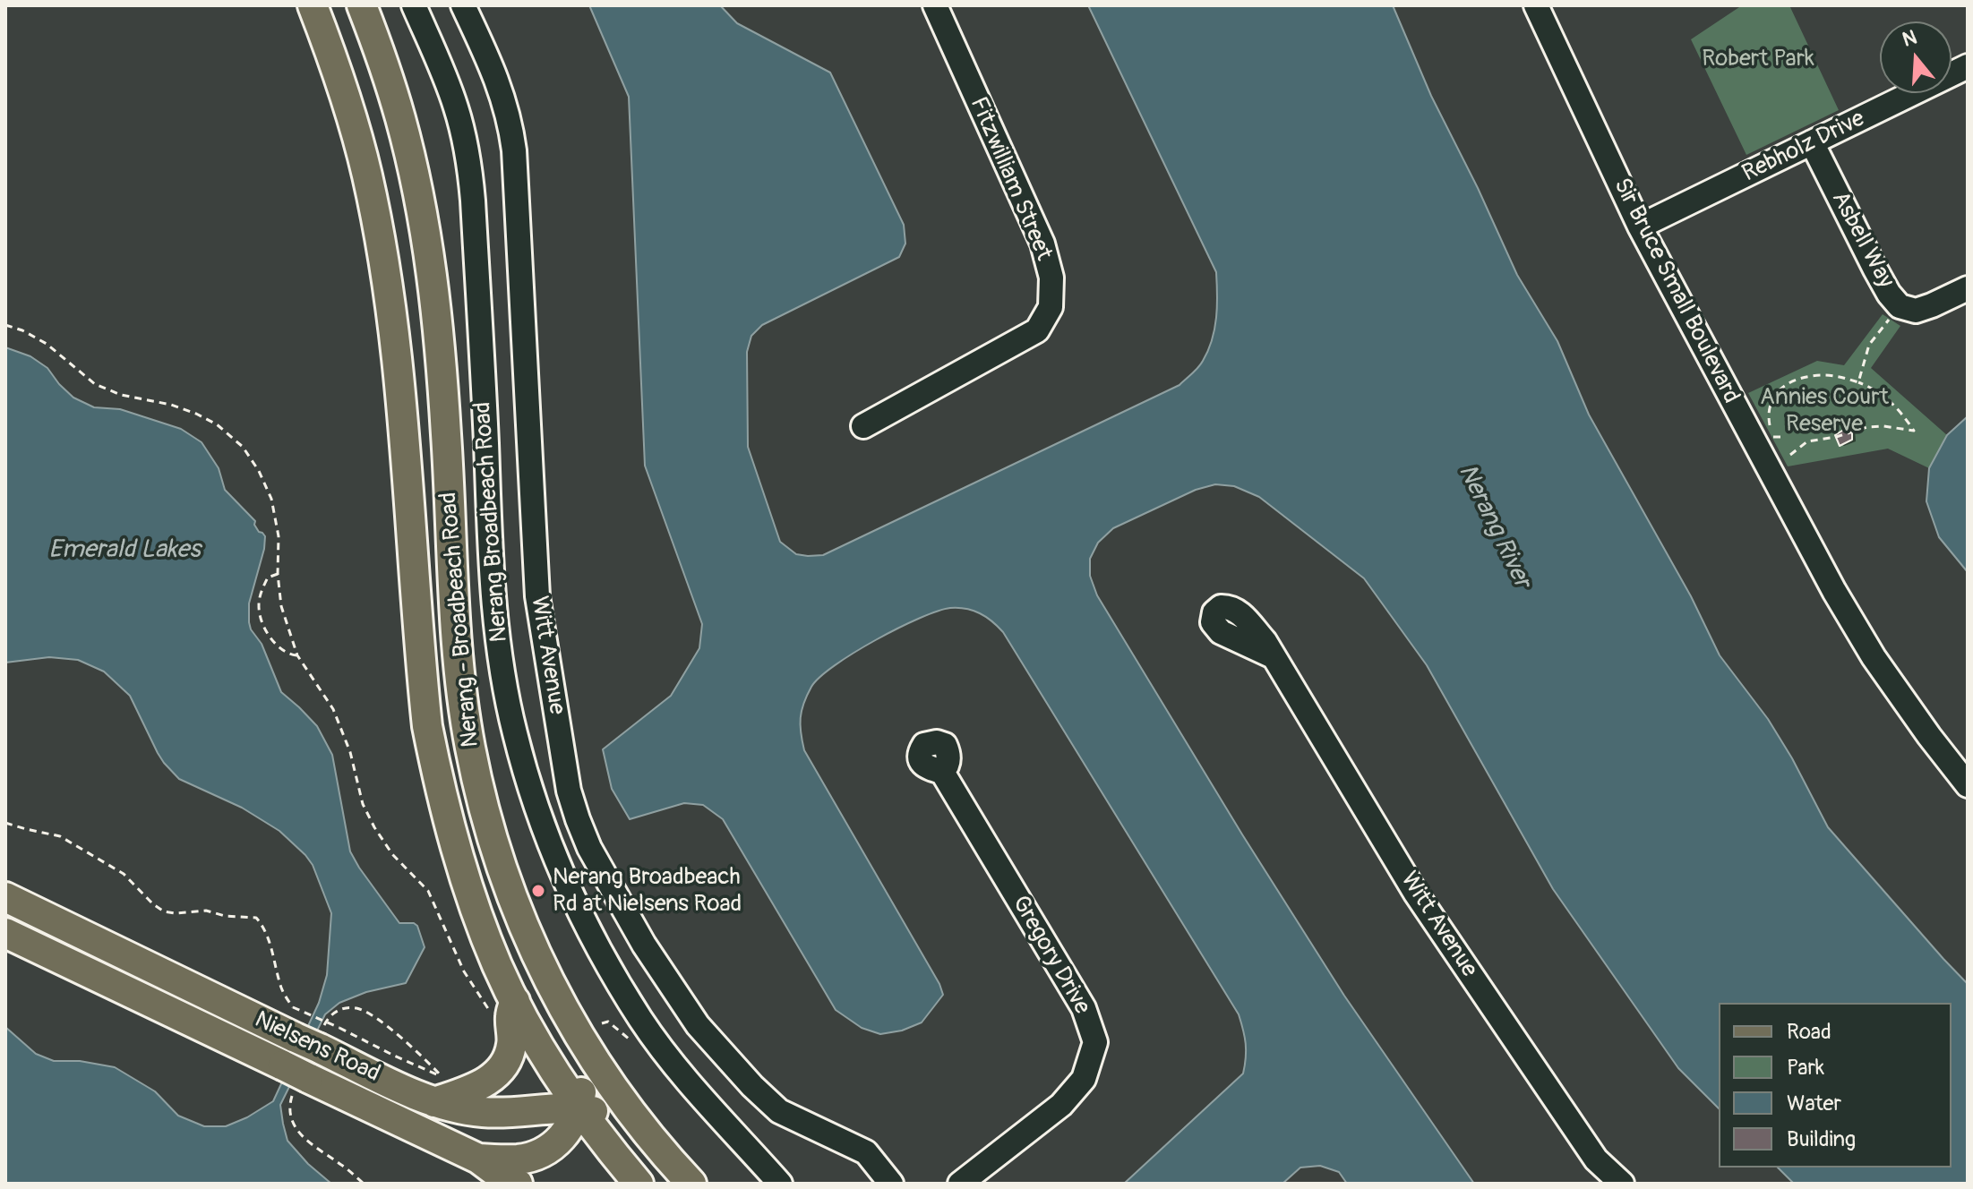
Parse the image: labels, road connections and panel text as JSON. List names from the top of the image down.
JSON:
{
  "streets": {
    "main road": ["Nerang - Broadbeach Road", "Nielsens Road"],
    "street": [
      "Rebholz Drive",
      "Fitzwilliam Street",
      "Asbell Way",
      "Sir Bruce Small Boulevard",
      "Nerang Broadbeach Road",
      "Witt Avenue",
      "Gregory Drive"
    ]
  },
  "crossings": [
    ["Rebholz Drive", "Asbell Way"],
    ["Rebholz Drive", "Sir Bruce Small Boulevard"],
    ["Nerang - Broadbeach Road", "Nielsens Road"]
  ],
  "water": ["Nerang River", "Emerald Lakes"],
  "parks": ["Robert Park", "Annies Court Reserve"],
  "places": ["Nerang Broadbeach Rd at Nielsens Road"],
  "legend": [
    "Road",
    "Park",
    "Water",
    "Building"
  ],
  "north": "top"
}
